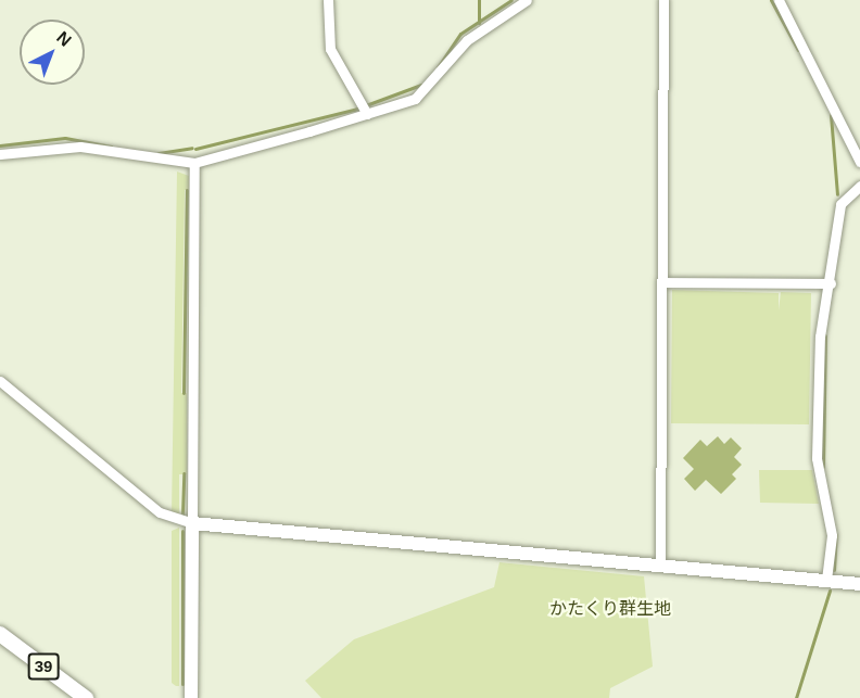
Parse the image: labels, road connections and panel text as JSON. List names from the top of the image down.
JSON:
{
  "streets": {
    "main road": ["39"]
  },
  "parks": ["かたくり群生地"],
  "north": "top right"
}
